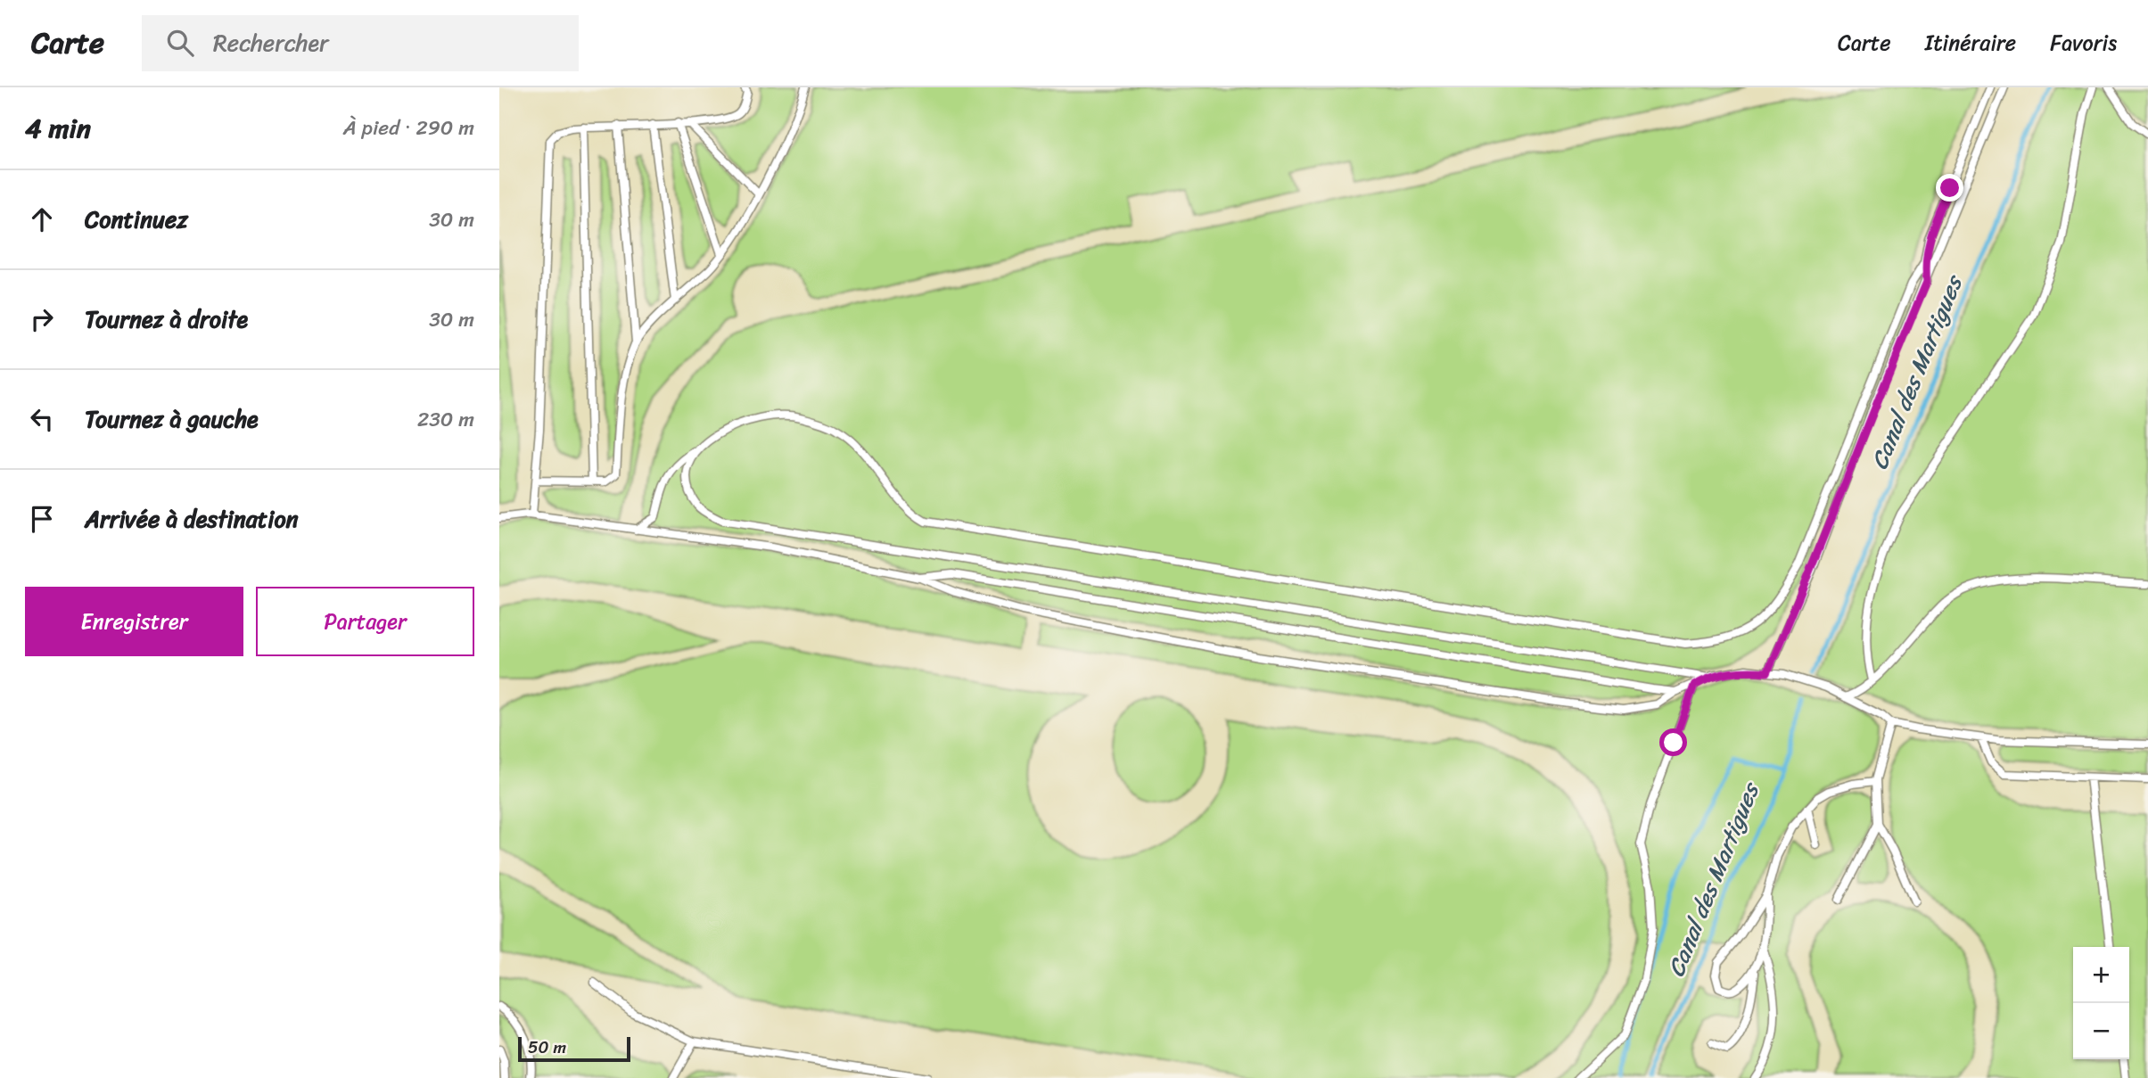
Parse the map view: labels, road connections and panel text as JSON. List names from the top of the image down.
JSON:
{
  "water": ["Canal des Martigues"],
  "scale_bar": "50 m",
  "page": {
    "header": "Carte",
    "search": "Rechercher",
    "nav": ["Carte", "Itinéraire", "Favoris"],
    "heading": ["4 min", "À pied · 290 m"],
    "list": [
      ["Continuez", "30 m"],
      ["Tournez à droite", "30 m"],
      ["Tournez à gauche", "230 m"],
      "Arrivée à destination"
    ],
    "buttons": ["Enregistrer", "Partager"],
    "map_buttons": ["+", "−"],
    "scale": "50 m"
  }
}
